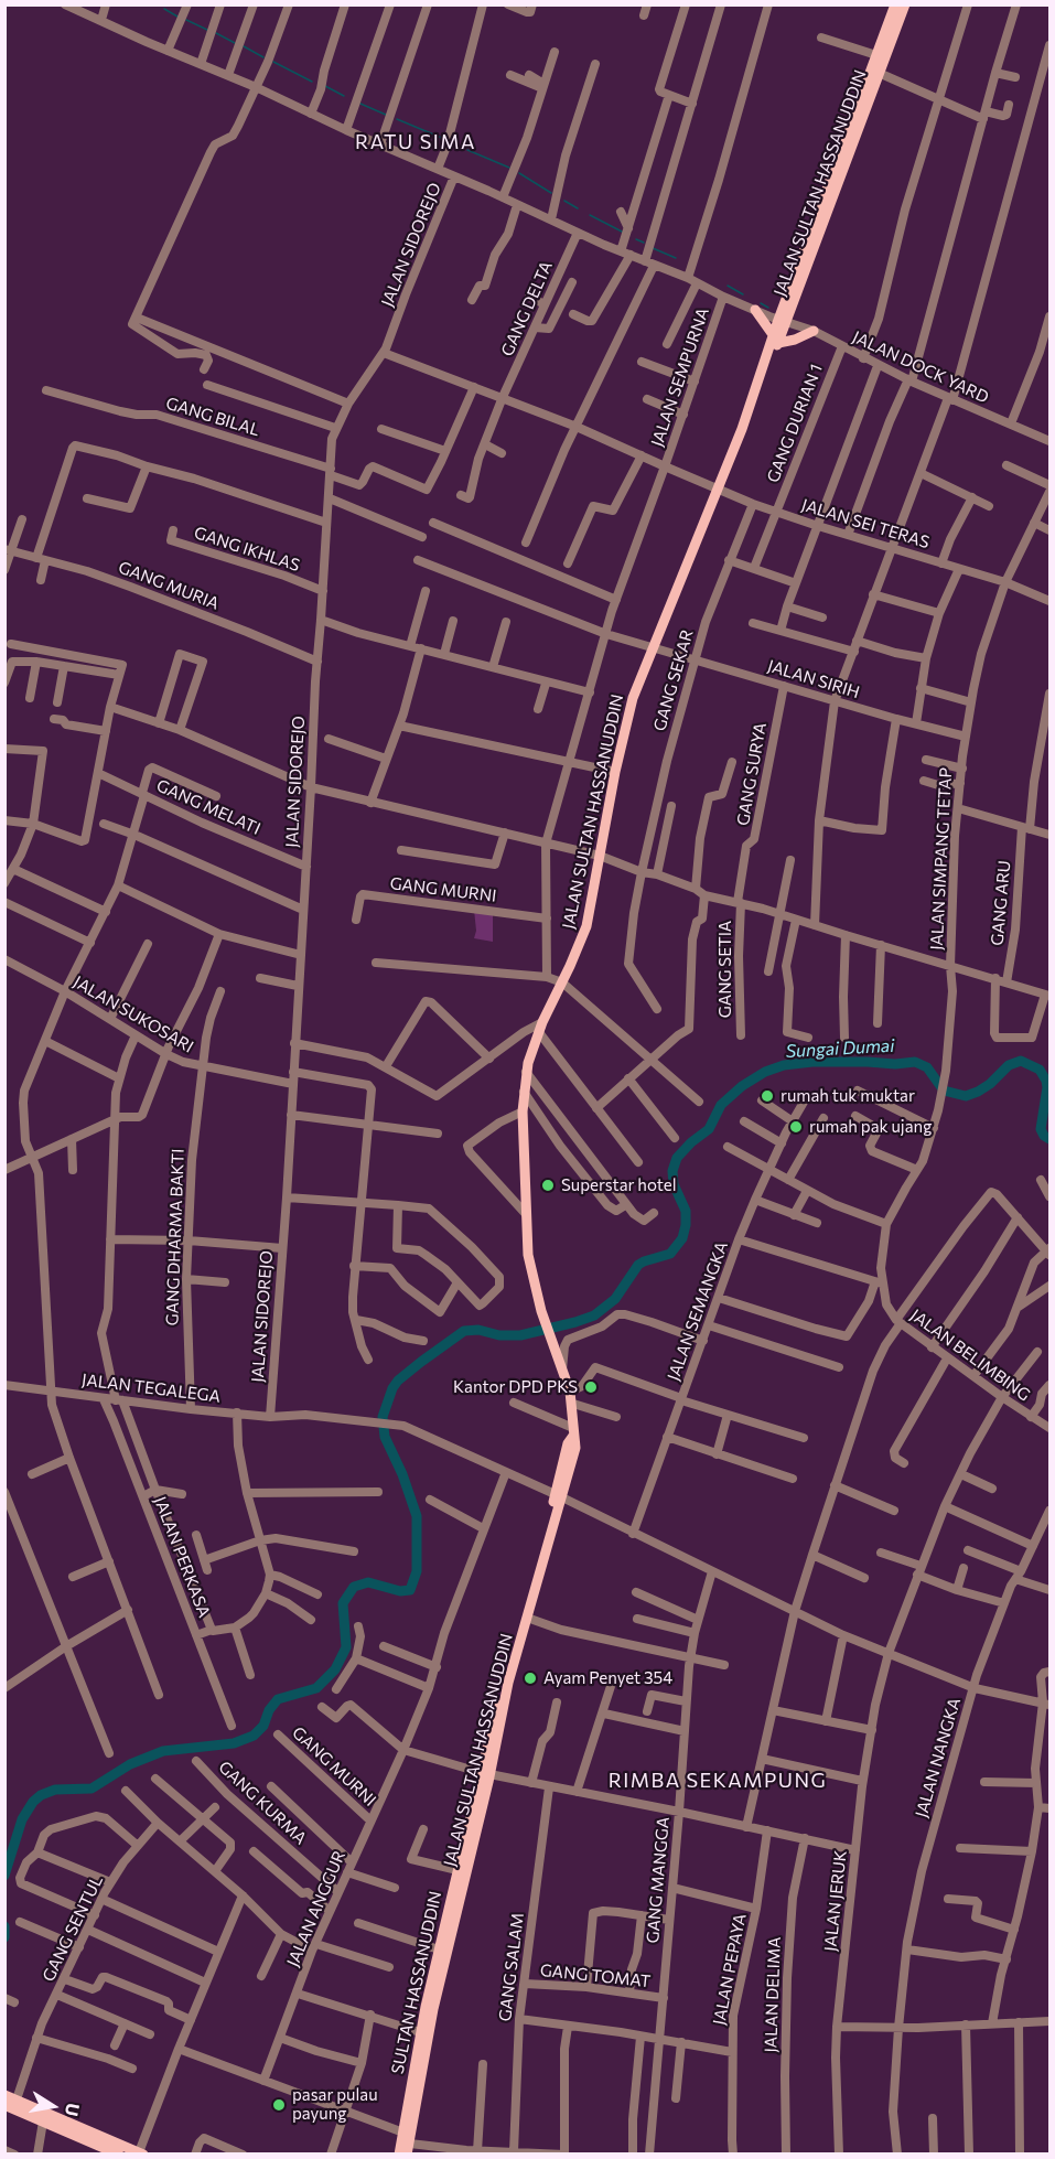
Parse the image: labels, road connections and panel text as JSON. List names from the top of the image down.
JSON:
{
  "streets": {
    "main road": ["JALAN SULTAN HASSANUDDIN", "SULTAN HASSANUDDIN"],
    "street": [
      "JALAN SIDOREJO",
      "GANG DELTA",
      "JALAN DOCK YARD",
      "JALAN SEMPURNA",
      "GANG BILAL",
      "GANG DURIAN 1",
      "JALAN SEI TERAS",
      "GANG IKHLAS",
      "GANG MURIA",
      "JALAN SIRIH",
      "GANG SEKAR",
      "GANG SURYA",
      "GANG MELATI",
      "JALAN SIMPANG TETAP",
      "GANG MURNI",
      "GANG ARU",
      "GANG SETIA",
      "JALAN SUKOSARI",
      "GANG DHARMA BAKTI",
      "JALAN SEMANGKA",
      "JALAN BELIMBING",
      "JALAN TEGALEGA",
      "JALAN PERKASA",
      "JALAN NANGKA",
      "GANG KURMA",
      "GANG MANGGA",
      "JALAN JERUK",
      "JALAN ANGGUR",
      "GANG SENTUL",
      "GANG SALAM",
      "JALAN PEPAYA",
      "GANG TOMAT",
      "JALAN DELIMA"
    ]
  },
  "crossings": [
    ["JALAN SULTAN HASSANUDDIN", "JALAN DOCK YARD"],
    ["JALAN SULTAN HASSANUDDIN", "JALAN SEI TERAS"],
    ["JALAN SULTAN HASSANUDDIN", "JALAN SIRIH"],
    ["JALAN SULTAN HASSANUDDIN", "JALAN TEGALEGA"],
    ["JALAN SULTAN HASSANUDDIN", "SULTAN HASSANUDDIN"],
    ["JALAN SIDOREJO", "JALAN DOCK YARD"],
    ["JALAN SIDOREJO", "GANG BILAL"],
    ["JALAN SIDOREJO", "JALAN SEI TERAS"],
    ["JALAN SIDOREJO", "GANG IKHLAS"],
    ["JALAN SIDOREJO", "GANG MURIA"],
    ["JALAN SIDOREJO", "GANG MELATI"],
    ["JALAN SIDOREJO", "JALAN SUKOSARI"],
    ["JALAN SIDOREJO", "JALAN TEGALEGA"],
    ["GANG DELTA", "JALAN DOCK YARD"],
    ["GANG DELTA", "JALAN SEI TERAS"],
    ["JALAN DOCK YARD", "JALAN SEMPURNA"],
    ["JALAN DOCK YARD", "GANG DURIAN 1"],
    ["JALAN SEMPURNA", "JALAN SEI TERAS"],
    ["JALAN SEMPURNA", "JALAN SIRIH"],
    ["JALAN SEMPURNA", "GANG MURNI"],
    ["GANG DURIAN 1", "JALAN SEI TERAS"],
    ["JALAN SEI TERAS", "GANG SEKAR"],
    ["JALAN SEI TERAS", "JALAN SIMPANG TETAP"],
    ["JALAN SIRIH", "GANG SEKAR"],
    ["JALAN SIRIH", "GANG SURYA"],
    ["JALAN SIRIH", "JALAN SIMPANG TETAP"],
    ["GANG SURYA", "GANG SETIA"],
    ["JALAN SIMPANG TETAP", "JALAN BELIMBING"],
    ["GANG MURNI", "JALAN ANGGUR"],
    ["JALAN SUKOSARI", "GANG DHARMA BAKTI"],
    ["GANG DHARMA BAKTI", "JALAN TEGALEGA"],
    ["JALAN SEMANGKA", "JALAN BELIMBING"],
    ["JALAN SEMANGKA", "JALAN TEGALEGA"],
    ["JALAN BELIMBING", "JALAN JERUK"],
    ["JALAN TEGALEGA", "JALAN PERKASA"],
    ["JALAN TEGALEGA", "JALAN NANGKA"],
    ["JALAN TEGALEGA", "GANG MANGGA"],
    ["JALAN TEGALEGA", "JALAN JERUK"],
    ["JALAN TEGALEGA", "JALAN ANGGUR"],
    ["JALAN TEGALEGA", "SULTAN HASSANUDDIN"],
    ["GANG KURMA", "JALAN ANGGUR"],
    ["GANG MANGGA", "GANG TOMAT"],
    ["GANG SALAM", "GANG TOMAT"]
  ],
  "districts": ["RATU SIMA", "RIMBA SEKAMPUNG"],
  "water": ["Sungai Dumai"],
  "places": [
    "rumah tuk muktar",
    "rumah pak ujang",
    "Superstar hotel",
    "Kantor DPD PKS",
    "Ayam Penyet 354",
    "pasar pulau payung"
  ],
  "north": "right"
}
